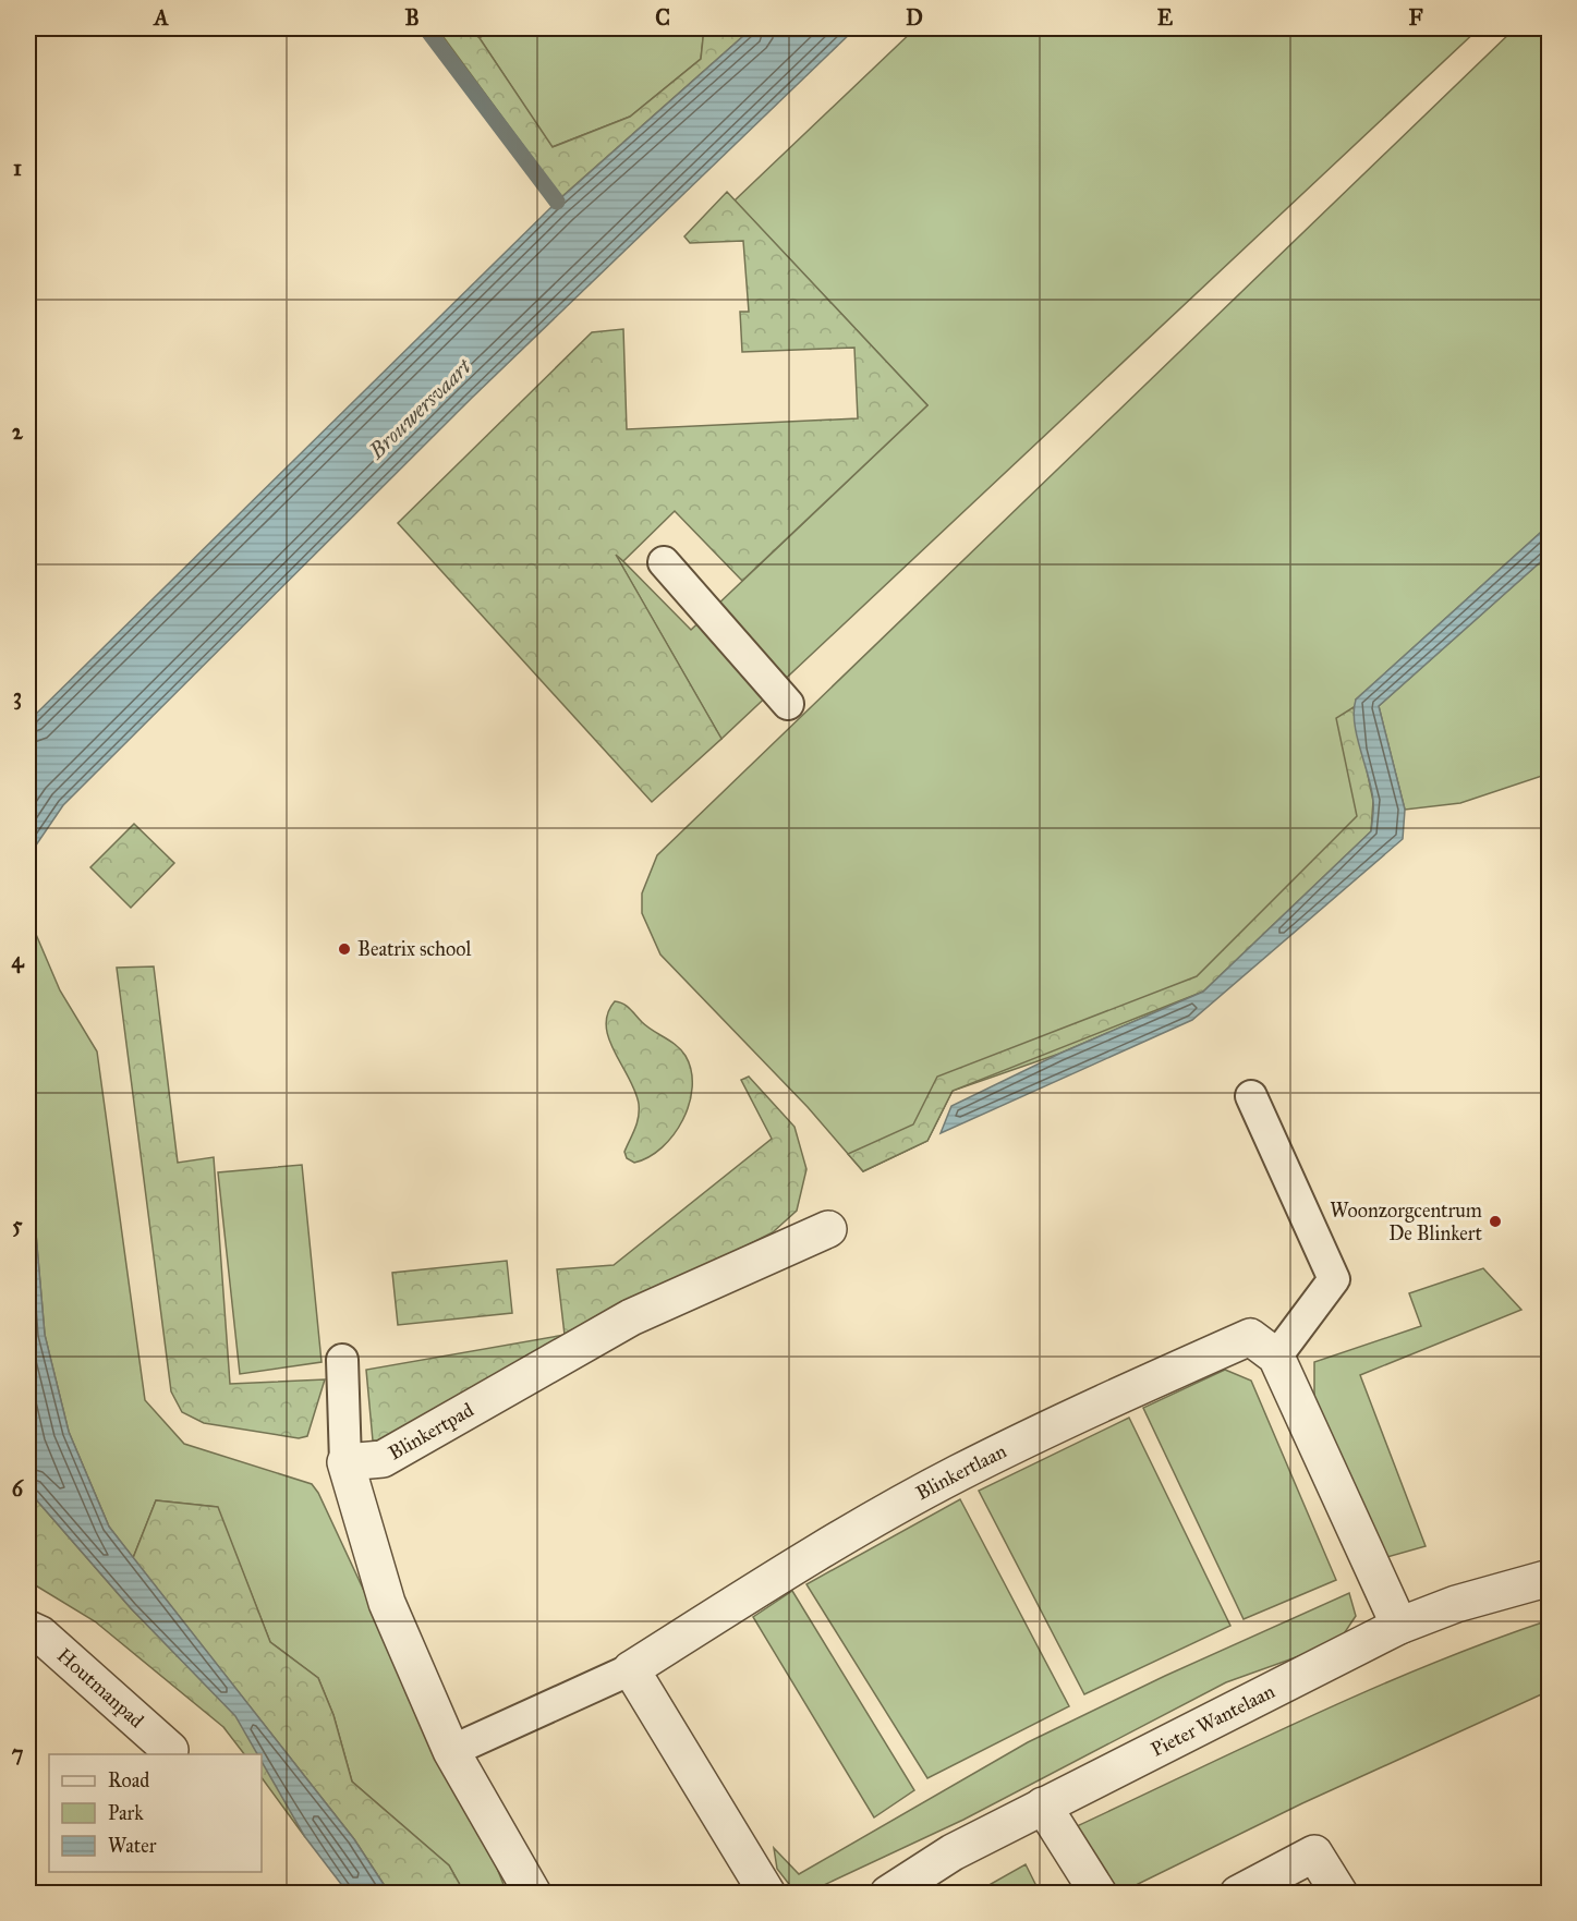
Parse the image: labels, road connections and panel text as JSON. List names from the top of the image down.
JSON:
{
  "streets": {
    "street": [
      "Blinkertpad",
      "Blinkertlaan",
      "Houtmanpad",
      "Pieter Wantelaan"
    ]
  },
  "crossings": [
    ["Blinkertlaan", "Pieter Wantelaan"]
  ],
  "water": ["Brouwersvaart"],
  "places": ["Beatrix school", "Woonzorgcentrum De Blinkert"],
  "legend": ["Road", "Park", "Water"],
  "grid": {
    "columns": [
      "A",
      "B",
      "C",
      "D",
      "E",
      "F"
    ],
    "rows": [
      "1",
      "2",
      "3",
      "4",
      "5",
      "6",
      "7"
    ]
  }
}
